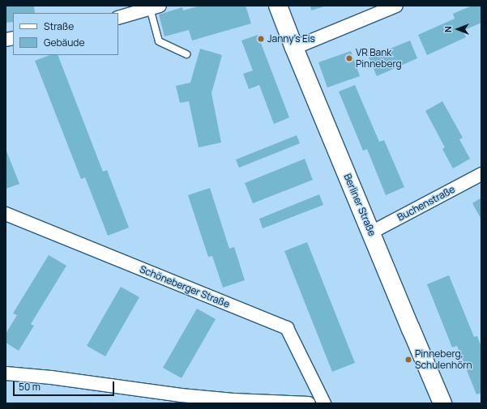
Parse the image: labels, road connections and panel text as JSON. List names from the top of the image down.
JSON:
{
  "streets": {
    "main road": ["Berliner Straße"],
    "street": ["Buchenstraße", "Schöneberger Straße"]
  },
  "crossings": [
    ["Buchenstraße", "Berliner Straße"]
  ],
  "places": ["Janny's Eis", "VR Bank Pinneberg", "Pinneberg, Schulenhörn"],
  "legend": ["Straße", "Gebäude"],
  "scale_bar": "50 m",
  "north": "left"
}
